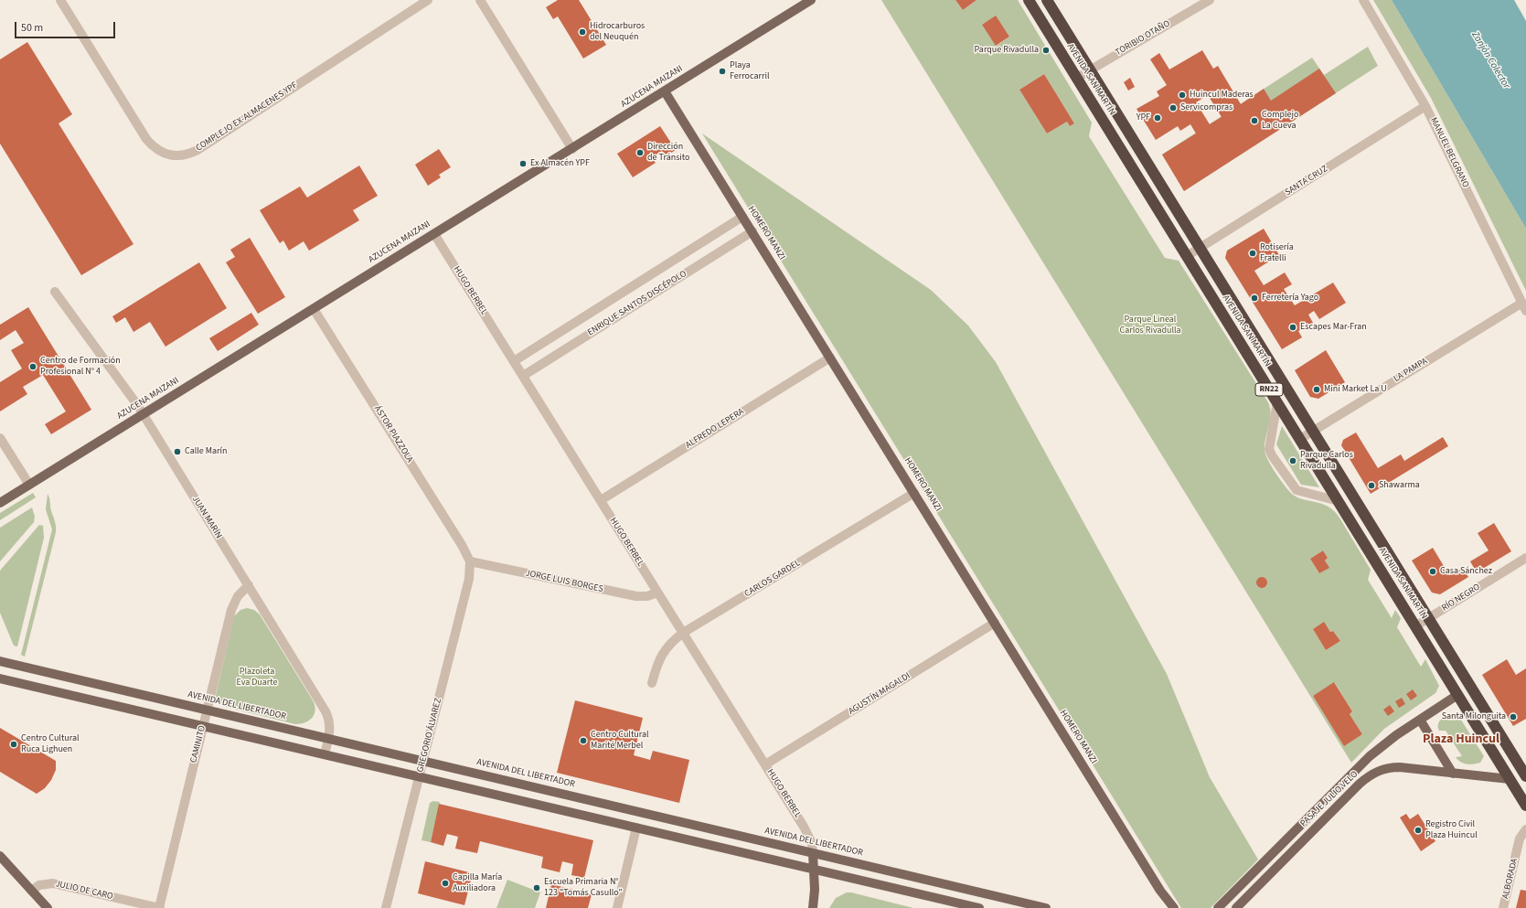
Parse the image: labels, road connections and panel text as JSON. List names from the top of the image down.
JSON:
{
  "streets": {
    "highway": ["AVENIDA SAN MARTÍN", "RN22"],
    "main road": [
      "AZUCENA MAIZANI",
      "HOMERO MANZI",
      "AVENIDA DEL LIBERTADOR",
      "PASAJE JULIO VELO"
    ],
    "street": [
      "TORIBIO OTAÑO",
      "COMPLEJO EX-ALMACENES YPF",
      "MANUEL BELGRANO",
      "SANTA CRUZ",
      "HUGO BERBEL",
      "ENRIQUE SANTOS DISCÉPOLO",
      "LA PAMPA",
      "ALFREDO LEPERA",
      "ÁSTOR PIAZZOLA",
      "JUAN MARÍN",
      "CARLOS GARDEL",
      "JORGE LUIS BORGES",
      "RÍO NEGRO",
      "AGUSTÍN MAGALDI",
      "GREGORIO ÁLVAREZ",
      "CAMINITO",
      "ALBORADA",
      "JULIO DE CARO"
    ]
  },
  "crossings": [
    ["TORIBIO OTAÑO", "AVENIDA SAN MARTÍN"],
    ["AVENIDA SAN MARTÍN", "SANTA CRUZ"],
    ["AVENIDA SAN MARTÍN", "LA PAMPA"],
    ["AVENIDA SAN MARTÍN", "RÍO NEGRO"],
    ["AVENIDA SAN MARTÍN", "PASAJE JULIO VELO"],
    ["AZUCENA MAIZANI", "HOMERO MANZI"],
    ["AZUCENA MAIZANI", "HUGO BERBEL"],
    ["AZUCENA MAIZANI", "ÁSTOR PIAZZOLA"],
    ["AZUCENA MAIZANI", "JUAN MARÍN"],
    ["MANUEL BELGRANO", "SANTA CRUZ"],
    ["MANUEL BELGRANO", "LA PAMPA"],
    ["HOMERO MANZI", "ENRIQUE SANTOS DISCÉPOLO"],
    ["HOMERO MANZI", "ALFREDO LEPERA"],
    ["HOMERO MANZI", "CARLOS GARDEL"],
    ["HOMERO MANZI", "AGUSTÍN MAGALDI"],
    ["HUGO BERBEL", "ENRIQUE SANTOS DISCÉPOLO"],
    ["HUGO BERBEL", "ALFREDO LEPERA"],
    ["HUGO BERBEL", "CARLOS GARDEL"],
    ["HUGO BERBEL", "JORGE LUIS BORGES"],
    ["HUGO BERBEL", "AGUSTÍN MAGALDI"],
    ["HUGO BERBEL", "AVENIDA DEL LIBERTADOR"],
    ["ÁSTOR PIAZZOLA", "JORGE LUIS BORGES"],
    ["ÁSTOR PIAZZOLA", "GREGORIO ÁLVAREZ"],
    ["JUAN MARÍN", "AVENIDA DEL LIBERTADOR"],
    ["JUAN MARÍN", "CAMINITO"],
    ["JORGE LUIS BORGES", "GREGORIO ÁLVAREZ"],
    ["AVENIDA DEL LIBERTADOR", "GREGORIO ÁLVAREZ"],
    ["AVENIDA DEL LIBERTADOR", "CAMINITO"],
    ["CAMINITO", "JULIO DE CARO"]
  ],
  "districts": ["Plaza Huincul"],
  "water": ["Zanjón Colector"],
  "parks": ["Parque Lineal Carlos Rivadulla", "Plazoleta Eva Duarte"],
  "places": [
    "Hidrocarburos del Neuquén",
    "Parque Rivadulla",
    "Playa Ferrocarril",
    "Huincul Maderas",
    "Servicompras",
    "YPF",
    "Complejo La Cueva",
    "Dirección de Tránsito",
    "Ex Almacén YPF",
    "Rotisería Fratelli",
    "Ferretería Yago",
    "Escapes Mar-Fran",
    "Centro de Formación Profesional N° 4",
    "Mini Market La U",
    "Calle Marín",
    "Parque Carlos Rivadulla",
    "Shawarma",
    "Casa Sánchez",
    "Santa Milonguita",
    "Centro Cultural Marité Merbel",
    "Centro Cultural Ruca Lighuen",
    "Registro Civil Plaza Huincul",
    "Capilla María Auxiliadora",
    "Escuela Primaria N° 123 \"Tomás Casullo\""
  ],
  "scale_bar": "50 m"
}
